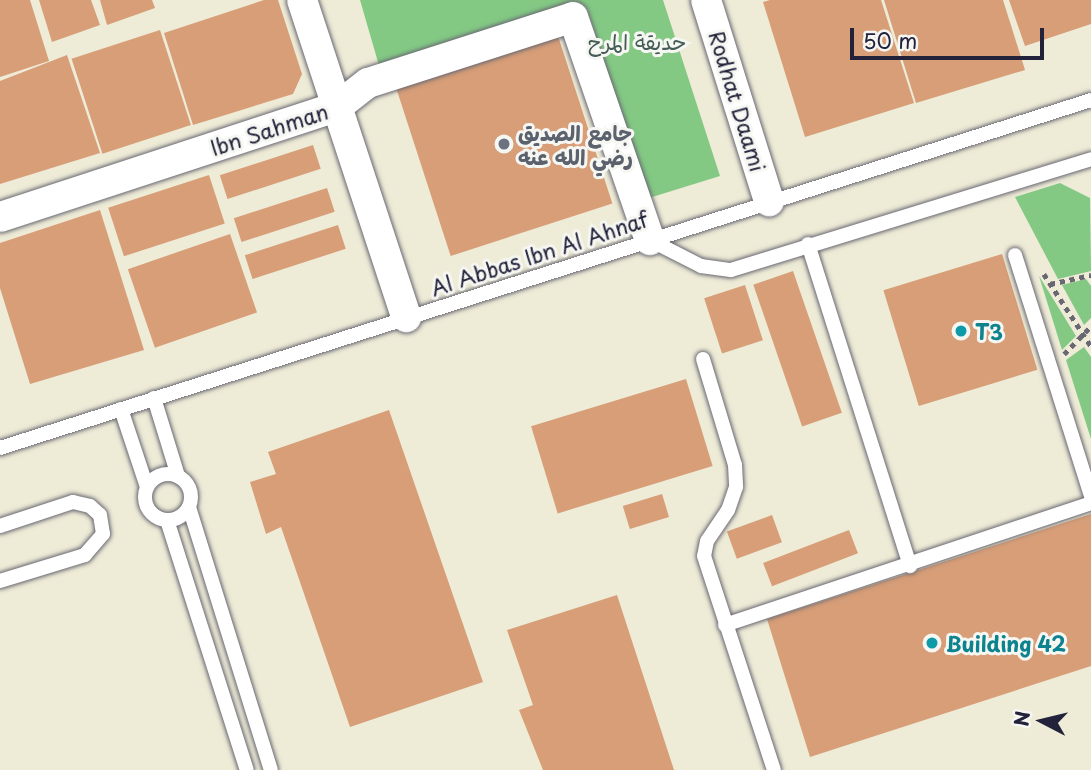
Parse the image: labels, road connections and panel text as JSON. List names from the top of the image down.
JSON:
{
  "streets": {
    "street": ["Rodhat Daami", "Ibn Sahman"],
    "lane": ["Al Abbas Ibn Al Ahnaf"]
  },
  "crossings": [
    ["Rodhat Daami", "Al Abbas Ibn Al Ahnaf"],
    ["Ibn Sahman", "Al Abbas Ibn Al Ahnaf"]
  ],
  "parks": ["حديقة المرح"],
  "places": ["جامع الصديق رضي الله عنه", "T3", "Building 42"],
  "scale_bar": "50 m",
  "north": "left"
}
